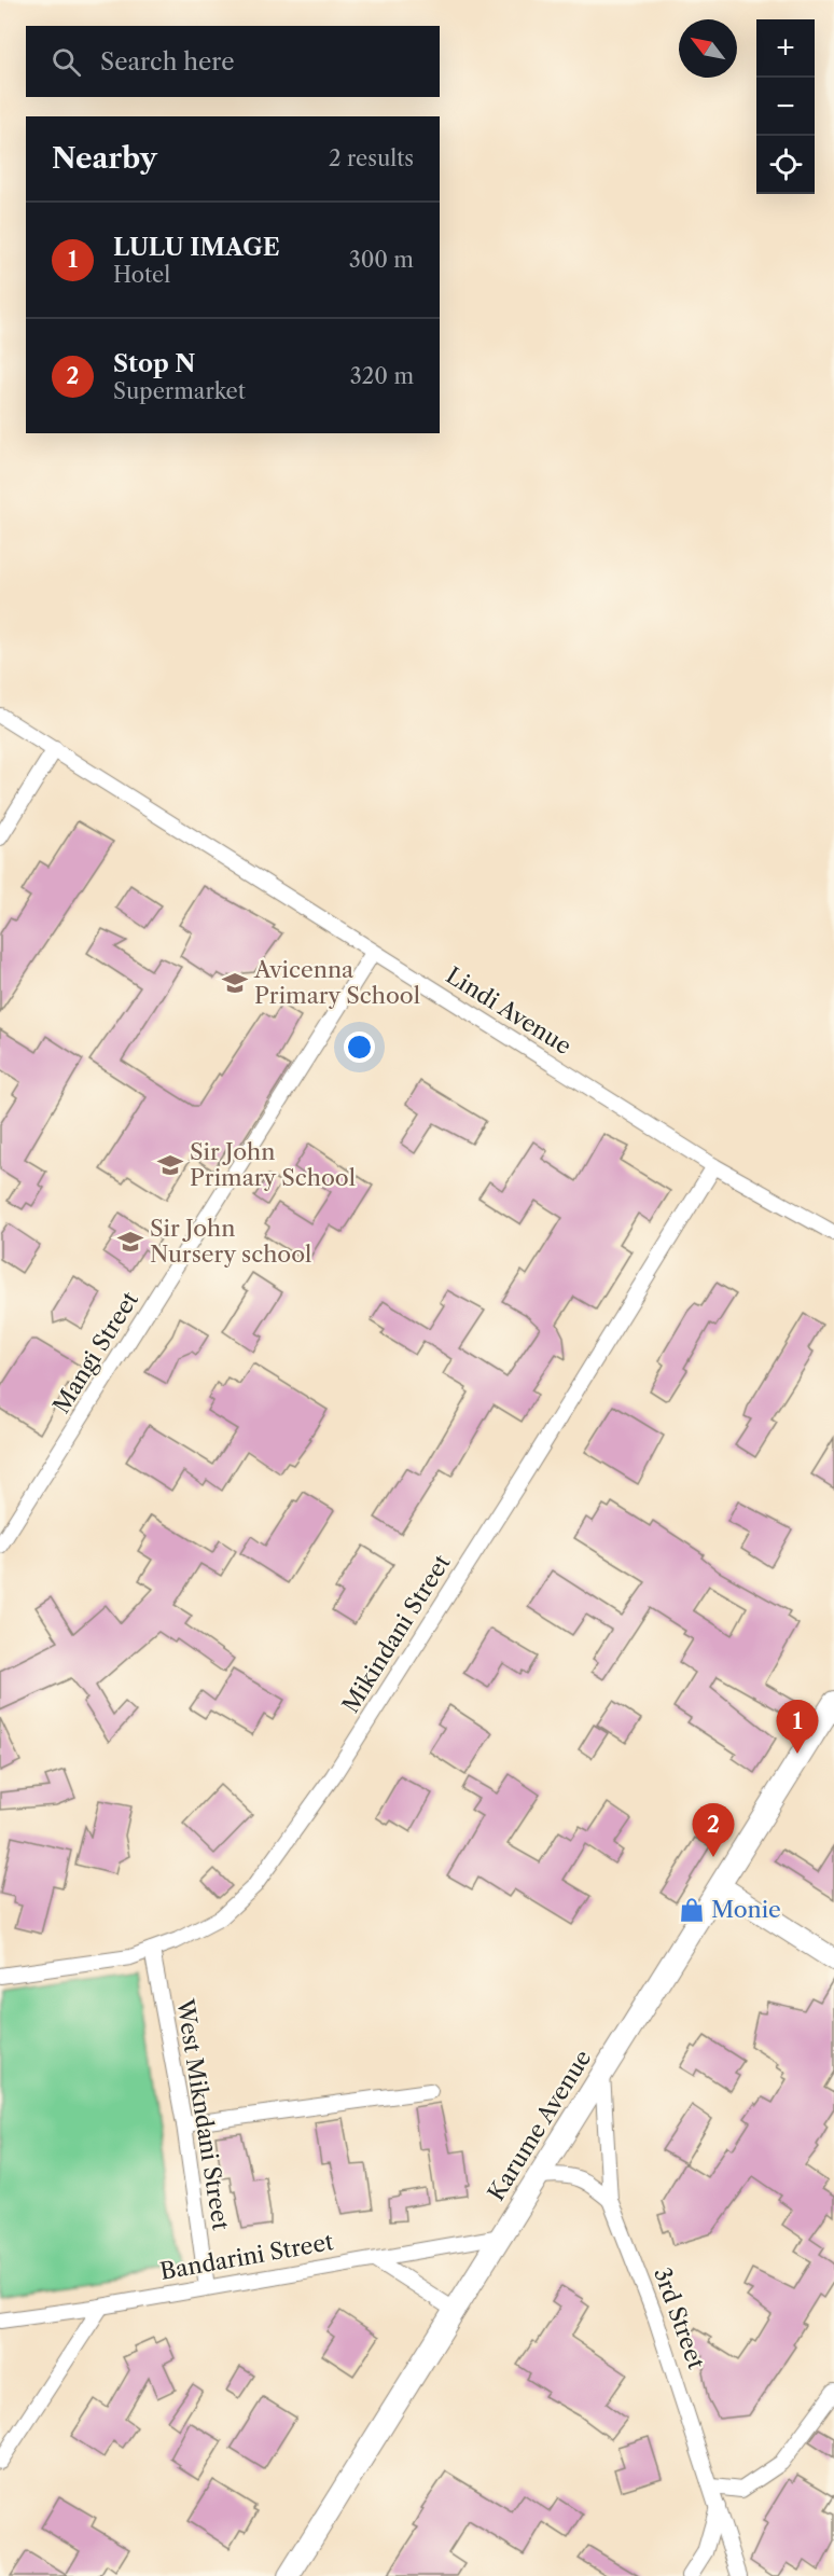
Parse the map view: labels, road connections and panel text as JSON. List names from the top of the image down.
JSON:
{
  "streets": {
    "main road": ["Karume Avenue"],
    "street": [
      "Lindi Avenue",
      "Mangi Street",
      "Mikindani Street",
      "West Mikndani Street",
      "Bandarini Street",
      "3rd Street"
    ]
  },
  "crossings": [
    ["Lindi Avenue", "Mangi Street"],
    ["Lindi Avenue", "Mikindani Street"],
    ["Mikindani Street", "West Mikndani Street"],
    ["West Mikndani Street", "Bandarini Street"],
    ["Karume Avenue", "Bandarini Street"],
    ["Karume Avenue", "3rd Street"]
  ],
  "places": {
    "school or university": ["Avicenna Primary School", "Sir John Primary School", "Sir John Nursery school"],
    "shop": ["Monie"]
  },
  "north": "top left",
  "page": {
    "map_buttons": ["+", "−"],
    "search": "Search here",
    "heading": ["Nearby", "2 results"],
    "list": [
      {
        "mark": "1",
        "name": "LULU IMAGE",
        "note": "Hotel",
        "value": "300 m"
      },
      {
        "mark": "2",
        "name": "Stop N",
        "note": "Supermarket",
        "value": "320 m"
      }
    ],
    "pins": ["1", "2"]
  }
}
